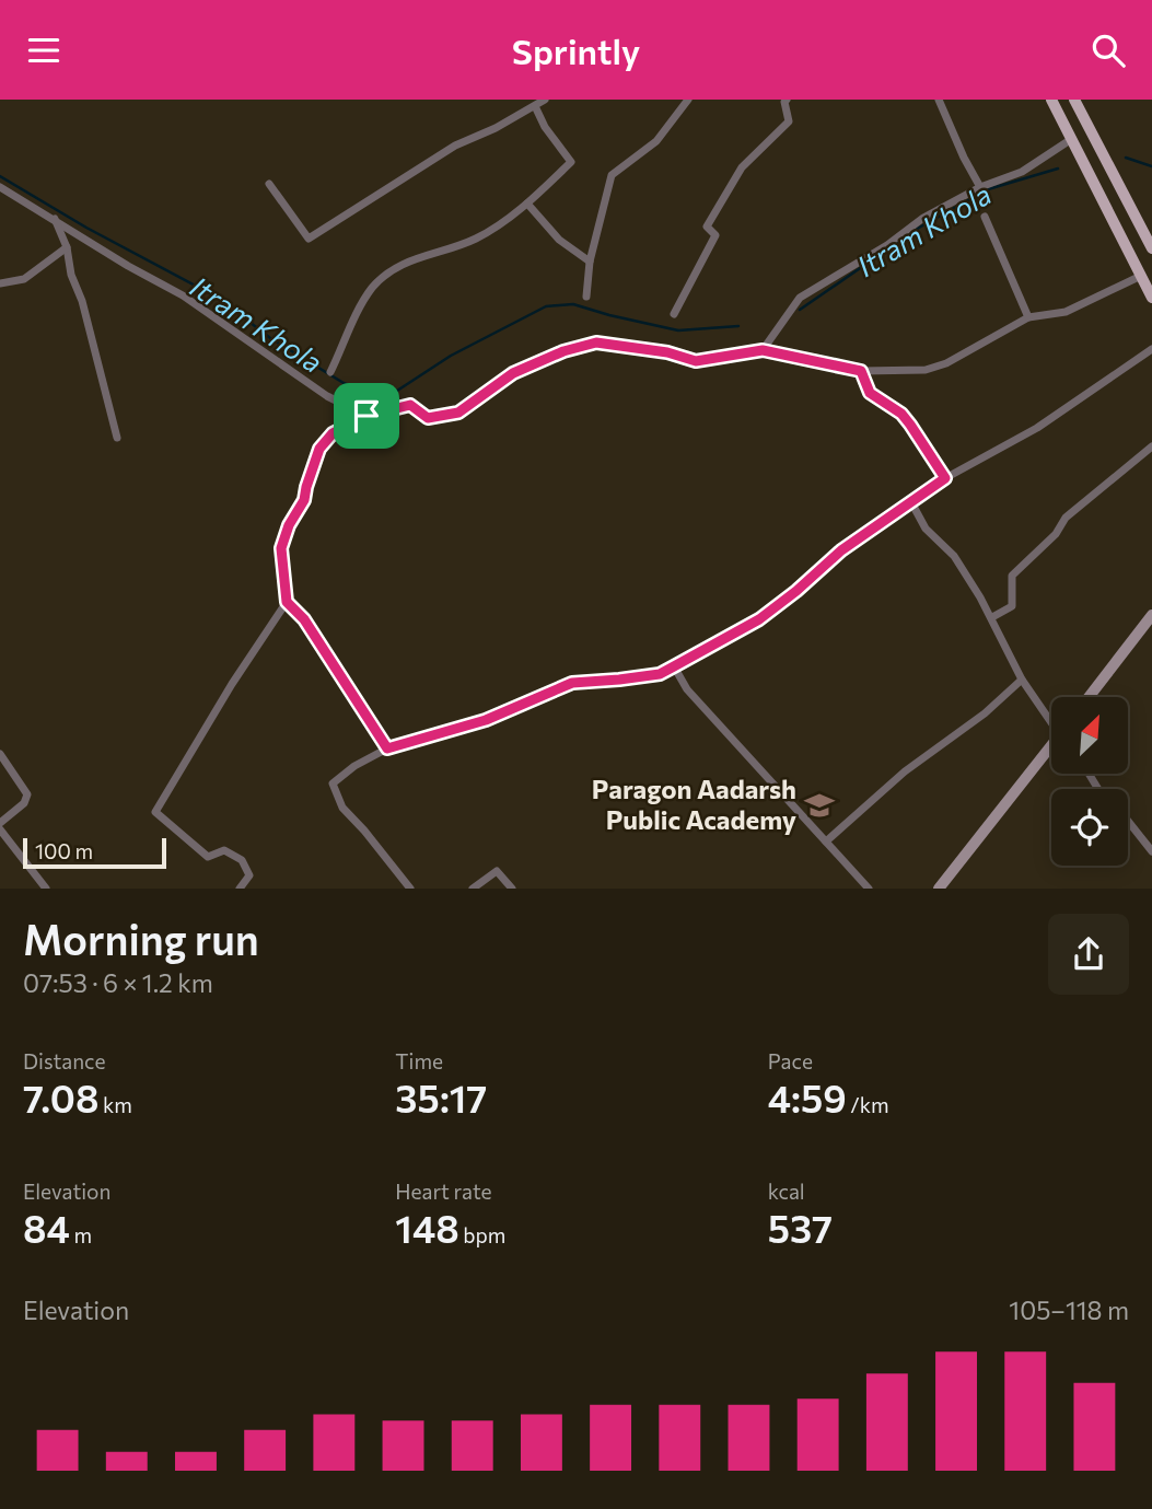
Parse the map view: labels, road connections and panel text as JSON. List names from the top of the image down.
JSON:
{
  "water": ["Itram Khola"],
  "places": {
    "school or university": ["Paragon Aadarsh Public Academy"]
  },
  "scale_bar": "100 m",
  "north": "top right",
  "page": {
    "header": "Sprintly",
    "scale": "100 m",
    "heading": ["Morning run", "07:53 · 6 × 1.2 km"],
    "stats": [
      ["Distance", "7.08 km"],
      ["Time", "35:17"],
      ["Pace", "4:59 /km"],
      ["Elevation", "84 m"],
      ["Heart rate", "148 bpm"],
      ["kcal", "537"]
    ],
    "chart": ["Elevation", "105–118 m"]
  }
}
